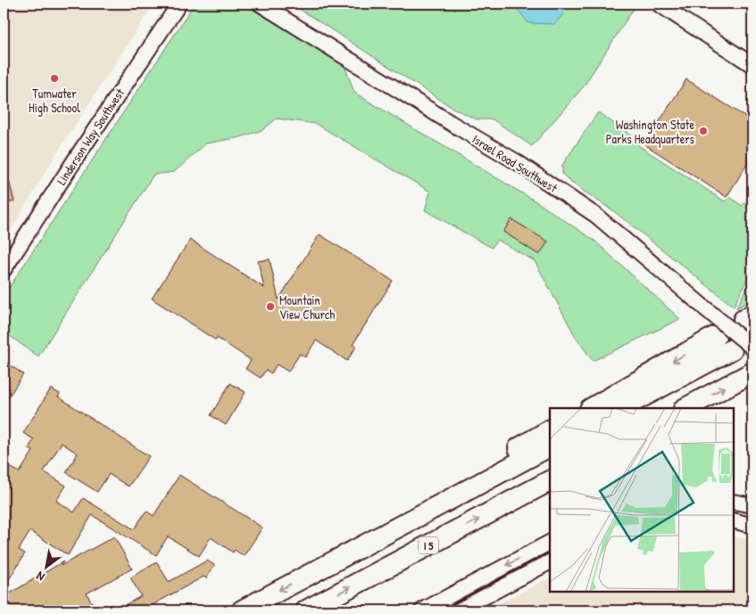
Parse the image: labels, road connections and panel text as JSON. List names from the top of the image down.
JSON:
{
  "streets": {
    "highway": ["I 5"],
    "street": ["Linderson Way Southwest", "Israel Road Southwest"]
  },
  "places": ["Tumwater High School", "Washington State Parks Headquarters", "Mountain View Church"],
  "north": "bottom left"
}
